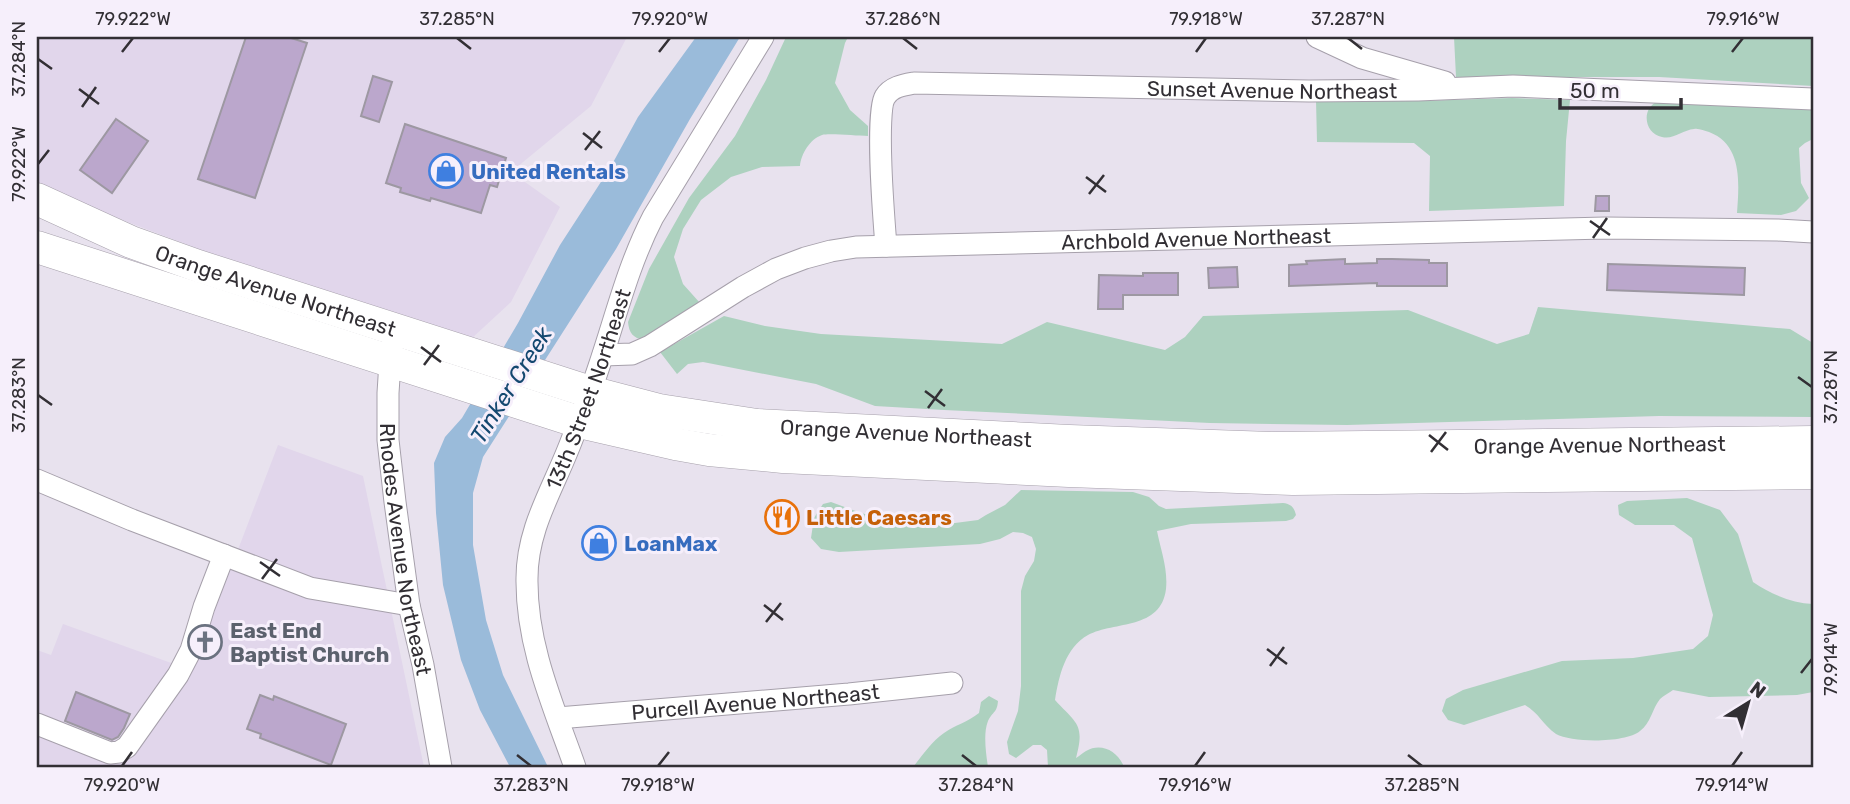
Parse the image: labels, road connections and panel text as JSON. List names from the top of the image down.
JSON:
{
  "streets": {
    "highway": ["Orange Avenue Northeast"],
    "street": [
      "Sunset Avenue Northeast",
      "Archbold Avenue Northeast",
      "13th Street Northeast",
      "Rhodes Avenue Northeast",
      "Purcell Avenue Northeast"
    ]
  },
  "crossings": [
    ["Sunset Avenue Northeast", "Archbold Avenue Northeast"],
    ["Archbold Avenue Northeast", "13th Street Northeast"],
    ["Orange Avenue Northeast", "13th Street Northeast"],
    ["Orange Avenue Northeast", "Rhodes Avenue Northeast"],
    ["13th Street Northeast", "Purcell Avenue Northeast"]
  ],
  "water": ["Tinker Creek"],
  "places": {
    "shop": ["United Rentals", "LoanMax"],
    "restaurant": ["Little Caesars"],
    "church": ["East End Baptist Church"]
  },
  "scale_bar": "50 m",
  "north": "top right",
  "coordinates": [
    "79.922°W",
    "37.285°N",
    "79.920°W",
    "37.286°N",
    "79.918°W",
    "37.287°N",
    "79.916°W",
    "37.284°N",
    "37.283°N",
    "79.914°W"
  ]
}
